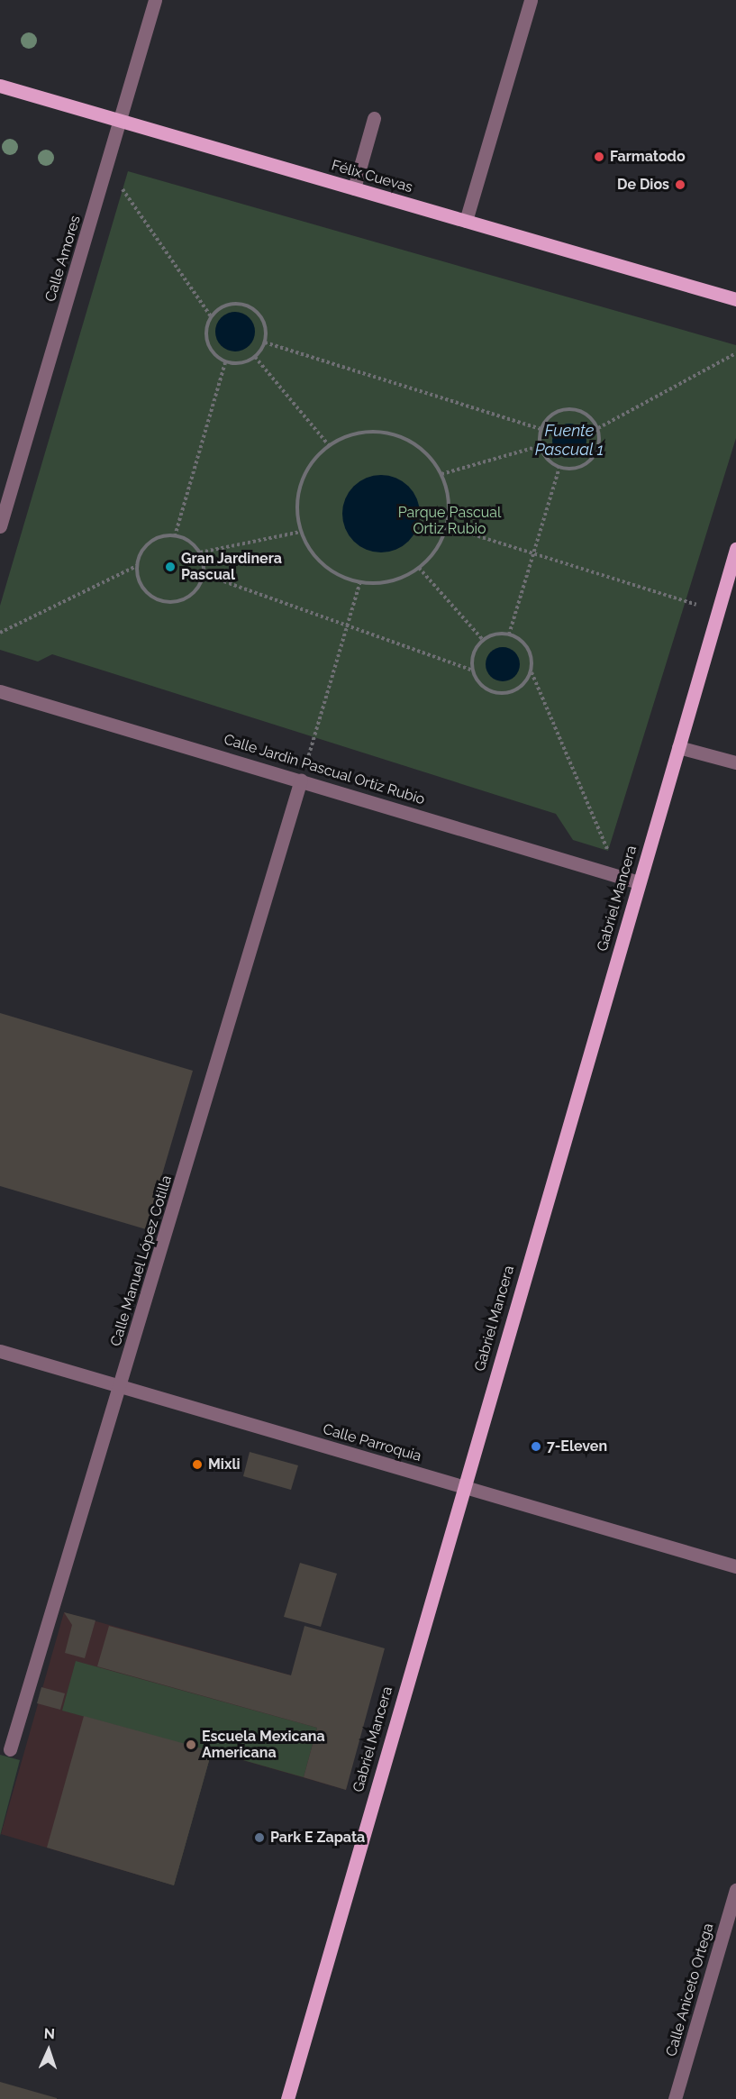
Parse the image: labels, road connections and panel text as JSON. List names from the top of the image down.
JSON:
{
  "streets": {
    "main road": ["Félix Cuevas", "Gabriel Mancera"],
    "street": [
      "Calle Amores",
      "Calle Jardin Pascual Ortiz Rubio",
      "Calle Manuel López Cotilla",
      "Calle Parroquia",
      "Calle Aniceto Ortega"
    ]
  },
  "crossings": [
    ["Félix Cuevas", "Calle Amores"],
    ["Calle Jardin Pascual Ortiz Rubio", "Gabriel Mancera"],
    ["Calle Jardin Pascual Ortiz Rubio", "Calle Manuel López Cotilla"],
    ["Gabriel Mancera", "Calle Parroquia"],
    ["Calle Manuel López Cotilla", "Calle Parroquia"]
  ],
  "water": ["Fuente Pascual 1"],
  "parks": ["Parque Pascual Ortiz Rubio"],
  "places": [
    "Farmatodo",
    "De Dios",
    "Gran Jardinera Pascual",
    "7-Eleven",
    "Mixli",
    "Escuela Mexicana Americana",
    "Park E Zapata"
  ],
  "north": "top"
}
